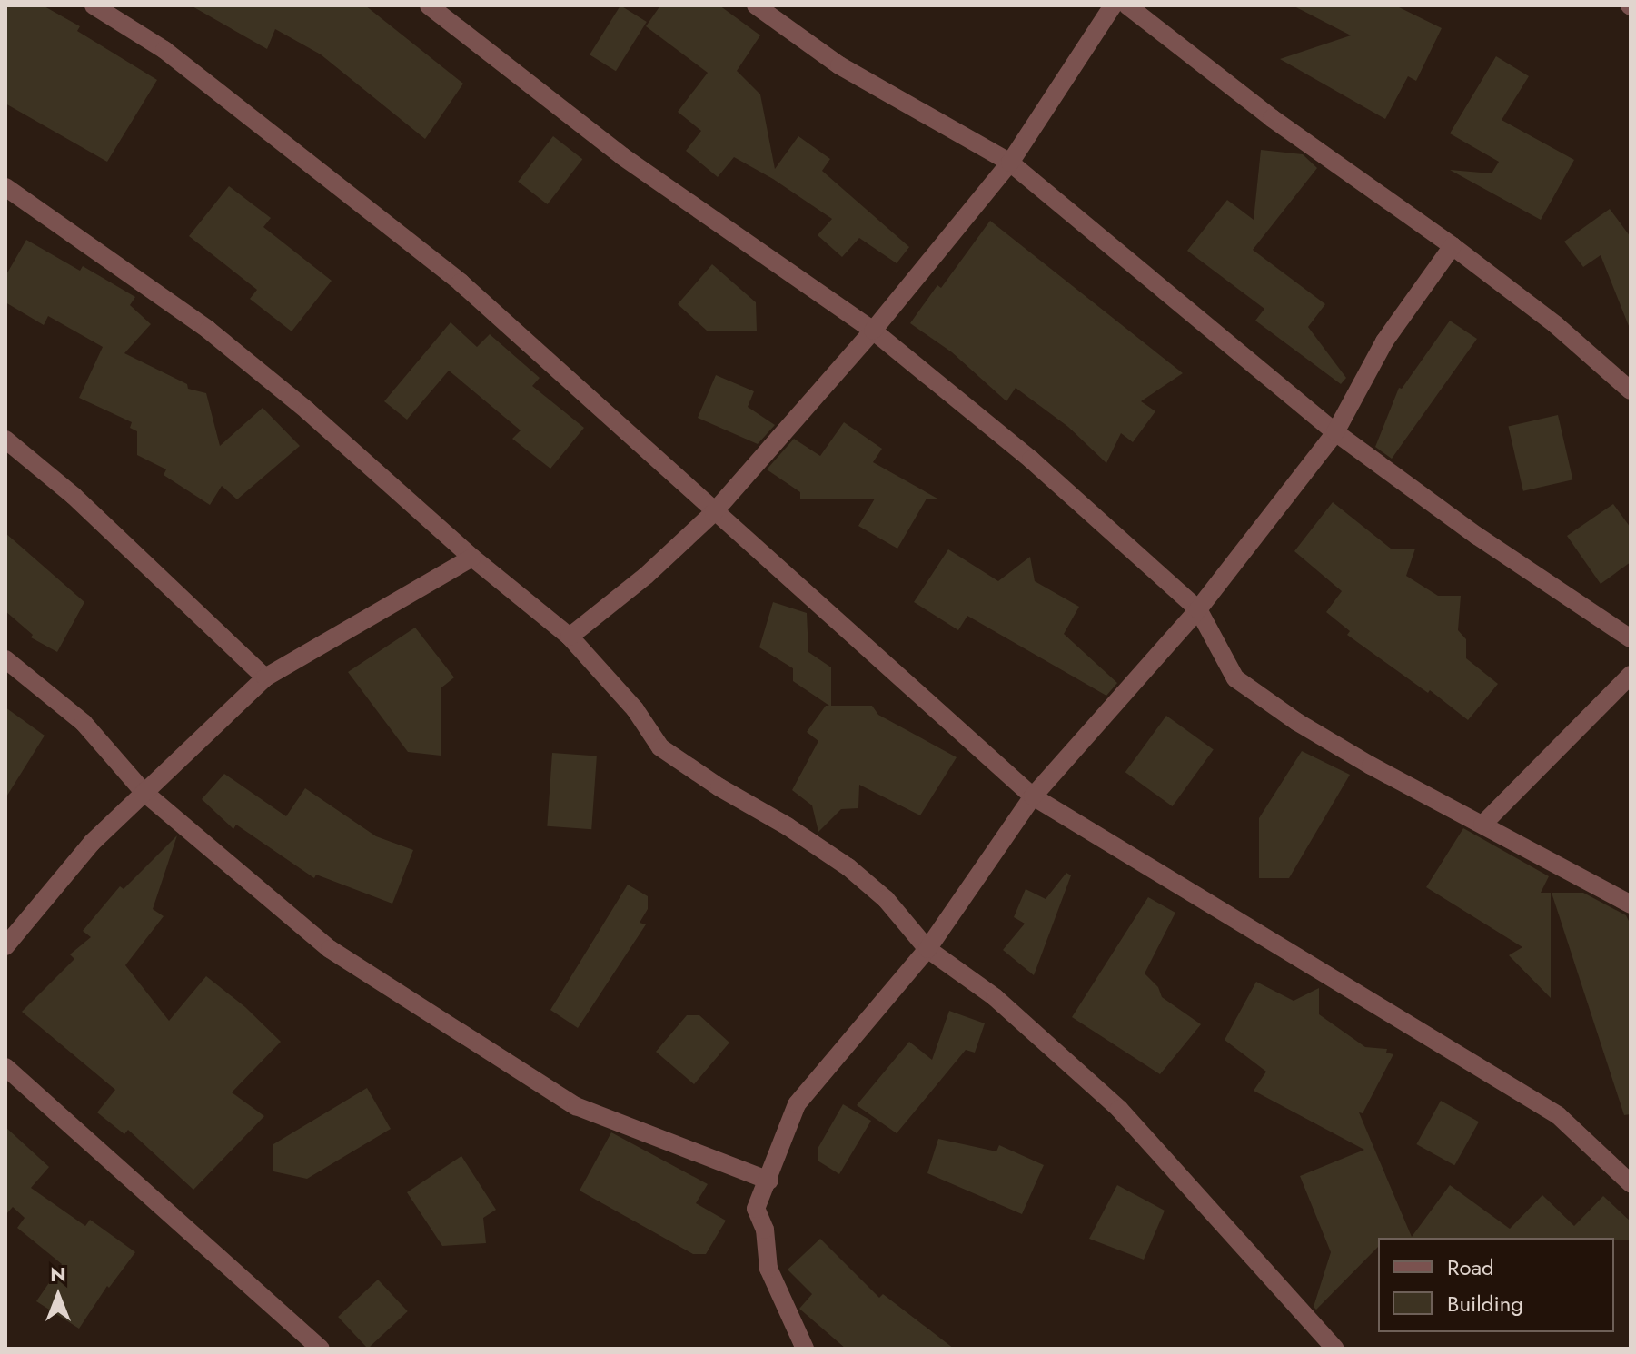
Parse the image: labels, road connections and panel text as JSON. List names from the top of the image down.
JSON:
{
  "legend": ["Road", "Building"],
  "north": "top"
}
